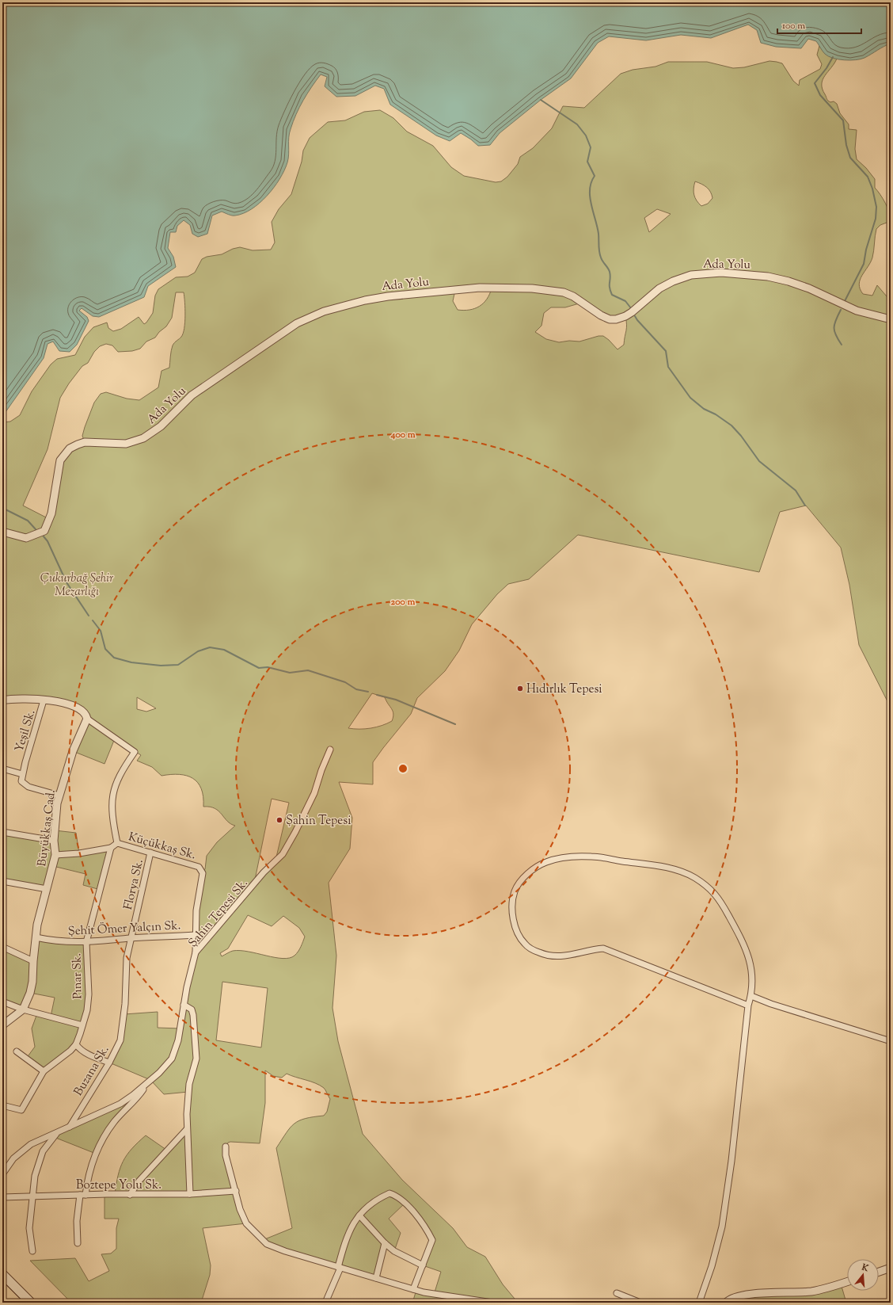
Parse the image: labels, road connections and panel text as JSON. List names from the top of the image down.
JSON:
{
  "streets": {
    "street": [
      "Ada Yolu",
      "Yeşil Sk.",
      "Büyükkaş Cad.",
      "Küçükkaş Sk.",
      "Florya Sk.",
      "Şahin Tepesi Sk.",
      "Şehit Ömer Yalçın Sk.",
      "Pınar Sk.",
      "Buzana Sk.",
      "Boztepe Yolu Sk."
    ]
  },
  "crossings": [
    ["Büyükkaş Cad.", "Şehit Ömer Yalçın Sk."],
    ["Küçükkaş Sk.", "Florya Sk."],
    ["Küçükkaş Sk.", "Şahin Tepesi Sk."],
    ["Küçükkaş Sk.", "Şehit Ömer Yalçın Sk."],
    ["Küçükkaş Sk.", "Pınar Sk."],
    ["Florya Sk.", "Şehit Ömer Yalçın Sk."],
    ["Florya Sk.", "Buzana Sk."],
    ["Şahin Tepesi Sk.", "Buzana Sk."],
    ["Şehit Ömer Yalçın Sk.", "Pınar Sk."],
    ["Şehit Ömer Yalçın Sk.", "Buzana Sk."]
  ],
  "parks": ["Çukurbağ Şehir Mezarlığı"],
  "places": ["Hıdırlık Tepesi", "Şahin Tepesi"],
  "scale_bar": "100 m",
  "north": "top",
  "rings": ["400 m", "200 m"]
}
